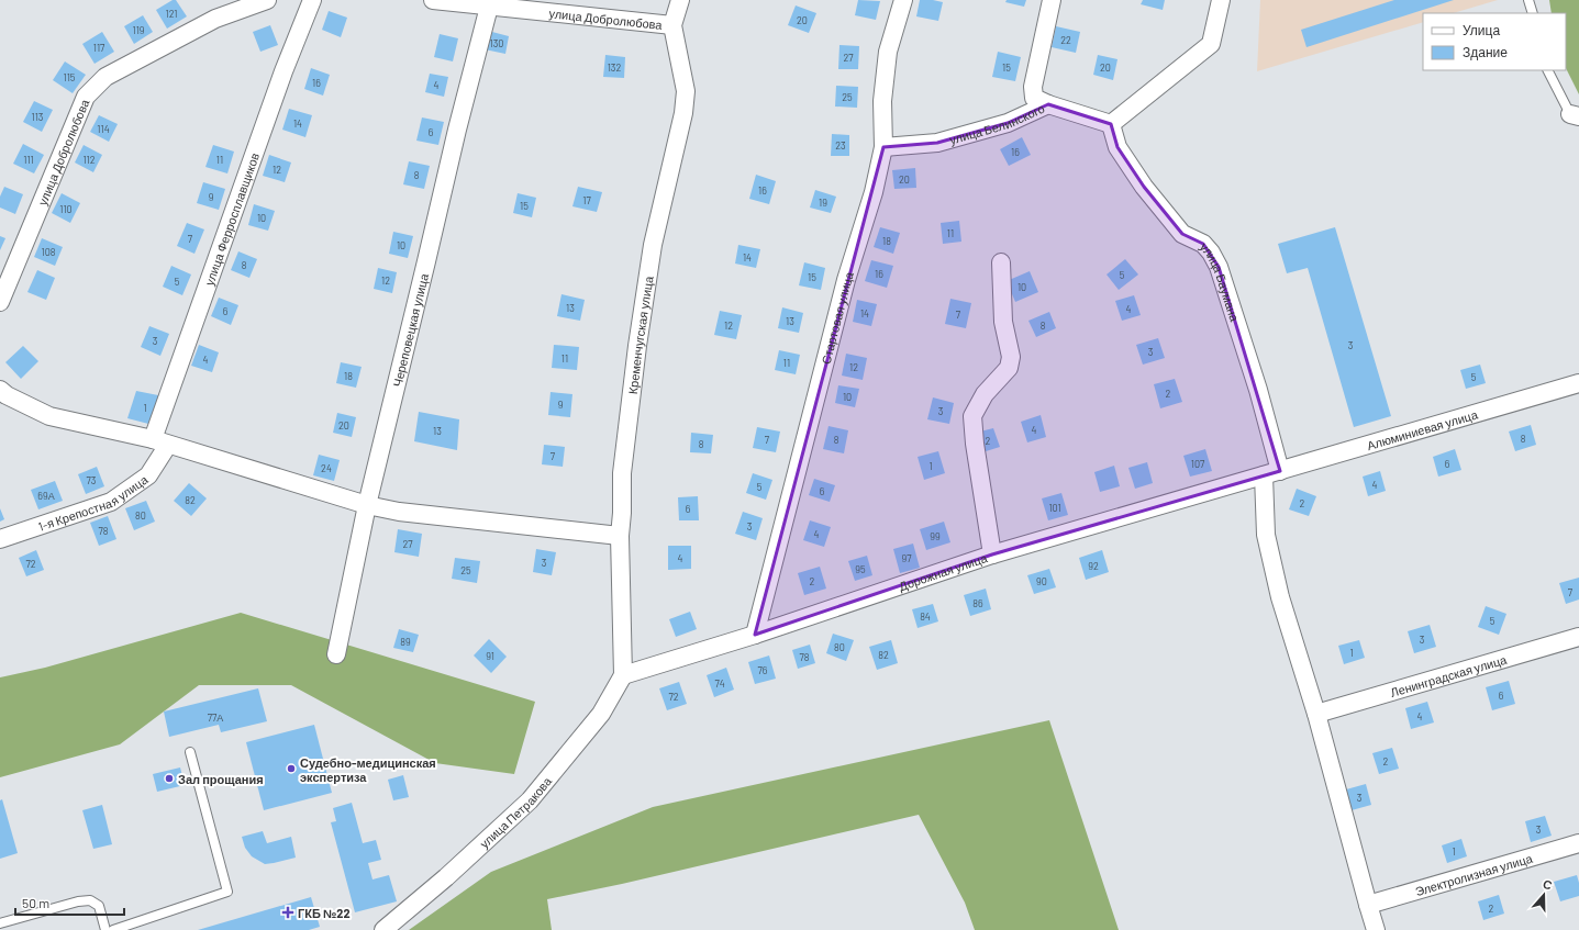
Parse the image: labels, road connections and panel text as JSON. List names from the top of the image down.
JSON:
{
  "streets": {
    "street": [
      "улица Добролюбова",
      "улица Белинского",
      "улица Ферросплавщиков",
      "улица Баумана",
      "Стартовая улица",
      "Череповецкая улица",
      "Кременчугская улица",
      "Алюминиевая улица",
      "1-я Крепостная улица",
      "Дорожная улица",
      "Ленинградская улица",
      "улица Петракова",
      "Электролизная улица"
    ]
  },
  "crossings": [
    ["улица Добролюбова", "Череповецкая улица"],
    ["улица Добролюбова", "Кременчугская улица"],
    ["улица Белинского", "Стартовая улица"],
    ["улица Ферросплавщиков", "1-я Крепостная улица"],
    ["улица Баумана", "Алюминиевая улица"],
    ["улица Баумана", "Дорожная улица"],
    ["улица Баумана", "Ленинградская улица"],
    ["улица Баумана", "Электролизная улица"],
    ["Стартовая улица", "Дорожная улица"],
    ["Кременчугская улица", "Дорожная улица"],
    ["Кременчугская улица", "улица Петракова"],
    ["Алюминиевая улица", "Дорожная улица"],
    ["Дорожная улица", "улица Петракова"]
  ],
  "places": {
    "other": ["Судебно-медицинская экспертиза", "Зал прощания"],
    "health": ["ГКБ №22"]
  },
  "house_numbers": [
    "121",
    "20",
    "119",
    "22",
    "130",
    "117",
    "27",
    "132",
    "15",
    "20",
    "115",
    "16",
    "4",
    "25",
    "113",
    "14",
    "114",
    "6",
    "23",
    "16",
    "111",
    "112",
    "11",
    "12",
    "8",
    "20",
    "16",
    "9",
    "17",
    "19",
    "15",
    "110",
    "10",
    "11",
    "7",
    "18",
    "10",
    "108",
    "14",
    "8",
    "16",
    "5",
    "15",
    "12",
    "5",
    "10",
    "13",
    "4",
    "6",
    "14",
    "7",
    "13",
    "12",
    "8",
    "3",
    "3",
    "3",
    "11",
    "4",
    "11",
    "12",
    "18",
    "5",
    "2",
    "10",
    "9",
    "1",
    "3",
    "20",
    "4",
    "13",
    "8",
    "7",
    "8",
    "2",
    "8",
    "7",
    "107",
    "6",
    "1",
    "24",
    "73",
    "4",
    "5",
    "6",
    "69А",
    "82",
    "2",
    "101",
    "6",
    "80",
    "3",
    "78",
    "4",
    "99",
    "27",
    "4",
    "97",
    "3",
    "72",
    "92",
    "95",
    "25",
    "2",
    "90",
    "7",
    "86",
    "84",
    "5",
    "3",
    "89",
    "80",
    "1",
    "82",
    "91",
    "78",
    "76",
    "74",
    "6",
    "72",
    "4",
    "77А",
    "2",
    "3",
    "3",
    "1",
    "2"
  ],
  "legend": ["Улица", "Здание"],
  "scale_bar": "50 m",
  "north": "top"
}
